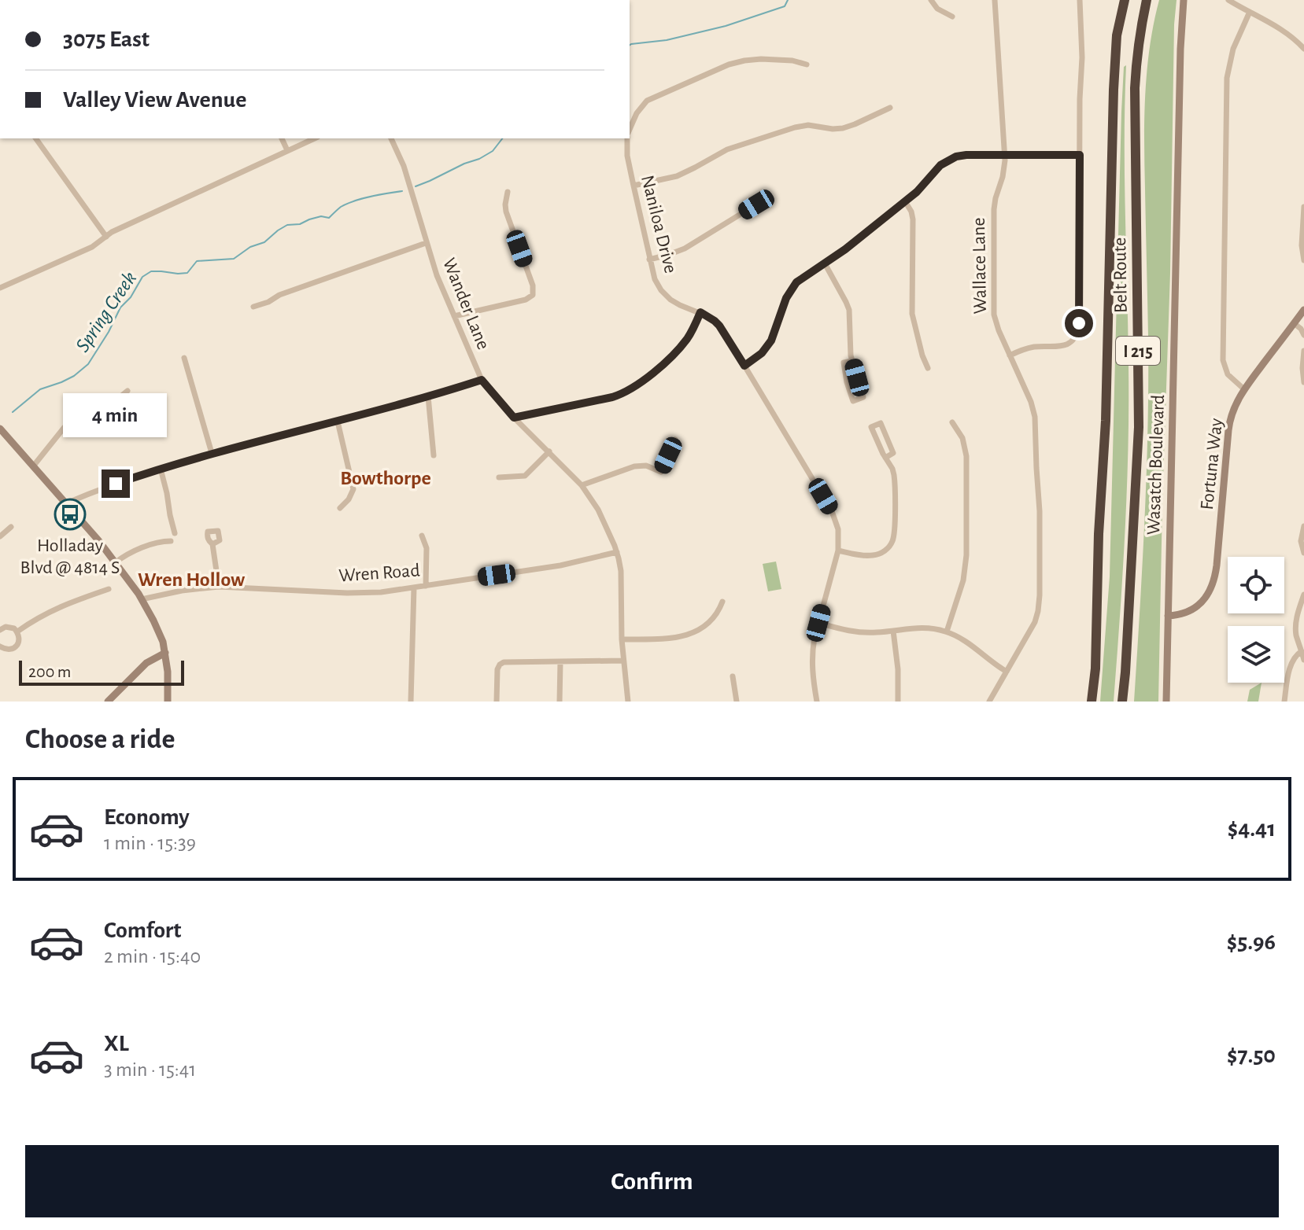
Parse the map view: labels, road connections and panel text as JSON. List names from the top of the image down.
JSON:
{
  "streets": {
    "highway": ["Belt Route", "I 215"],
    "street": [
      "Naniloa Drive",
      "Wallace Lane",
      "Wander Lane",
      "Fortuna Way",
      "Wasatch Boulevard",
      "Wren Road"
    ]
  },
  "crossings": [
    ["Wander Lane", "Wren Road"],
    ["Fortuna Way", "Wasatch Boulevard"]
  ],
  "districts": ["Bowthorpe", "Wren Hollow"],
  "water": ["Spring Creek"],
  "places": {
    "bus stop": ["Holladay Blvd @ 4814 S"]
  },
  "scale_bar": "200 m",
  "page": {
    "banner": ["3075 East", "Valley View Avenue"],
    "bubble": "4 min",
    "scale": "200 m",
    "heading": "Choose a ride",
    "list": [
      {
        "name": "Economy",
        "note": "1 min · 15:39",
        "value": "$4.41"
      },
      {
        "name": "Comfort",
        "note": "2 min · 15:40",
        "value": "$5.96"
      },
      {
        "name": "XL",
        "note": "3 min · 15:41",
        "value": "$7.50"
      }
    ],
    "buttons": "Confirm"
  }
}
